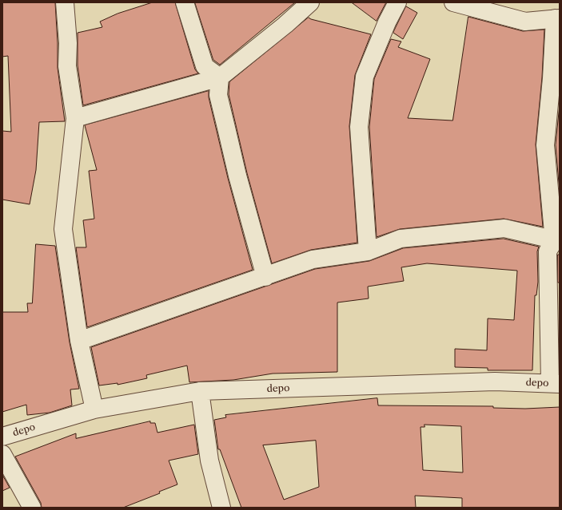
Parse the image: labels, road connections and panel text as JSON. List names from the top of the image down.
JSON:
{
  "streets": {
    "street": ["depo"]
  }
}
